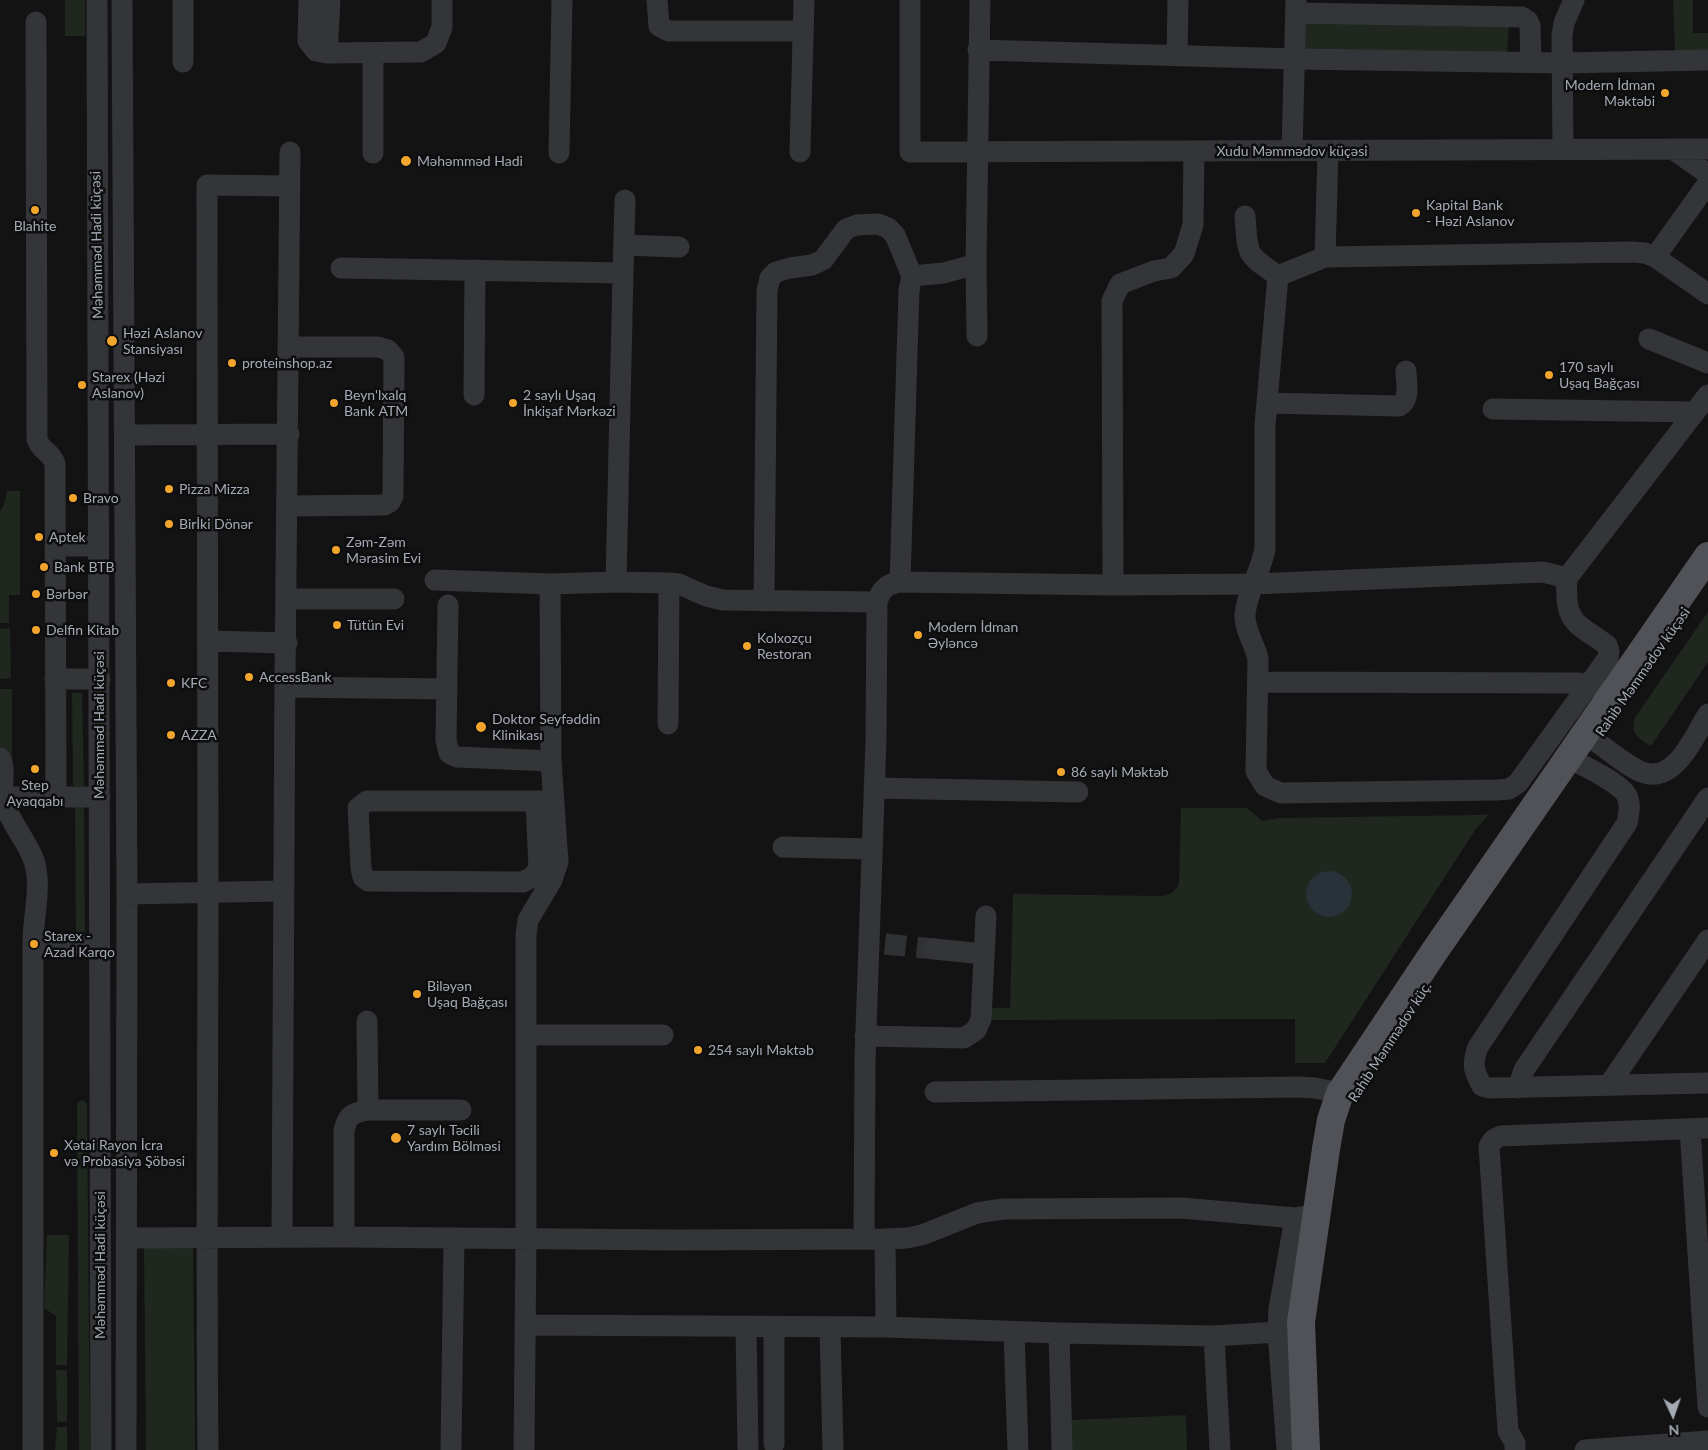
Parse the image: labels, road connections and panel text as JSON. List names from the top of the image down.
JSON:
{
  "streets": {
    "main road": ["Rahib Məmmədov küçəsi", "Rahib Məmmədov küç."],
    "street": ["Xudu Məmmədov küçəsi", "Məhəmməd Hadi küçəsi"]
  },
  "crossings": [
    ["Rahib Məmmədov küçəsi", "Rahib Məmmədov küç."]
  ],
  "places": [
    "Modern İdman Məktəbi",
    "Məhəmməd Hadi",
    "Blahite",
    "Kapital Bank - Həzi Aslanov",
    "Həzi Aslanov Stansiyası",
    "proteinshop.az",
    "170 saylı Uşaq Bağçası",
    "Starex (Həzi Aslanov)",
    "Beyn'lxalq Bank ATM",
    "2 saylı Uşaq İnkişaf Mərkəzi",
    "Pizza Mizza",
    "Bravo",
    "Birİki Dönər",
    "Aptek",
    "Zәm-Zәm Mәrasim Evi",
    "Bank BTB",
    "Bərbər",
    "Tütün Evi",
    "Delfin Kitab",
    "Modern İdman Əyləncə",
    "Kolxozçu Restoran",
    "AccessBank",
    "KFC",
    "Doktor Seyfәddin Klinikası",
    "AZZA",
    "Step Ayaqqabı",
    "86 saylı Məktəb",
    "Starex - Azad Karqo",
    "Biləyən Uşaq Bağçası",
    "254 saylı Məktəb",
    "7 saylı Təcili Yardım Bölməsi",
    "Xətai Rayon İcra və Probasiya Şöbəsi"
  ],
  "north": "bottom"
}
